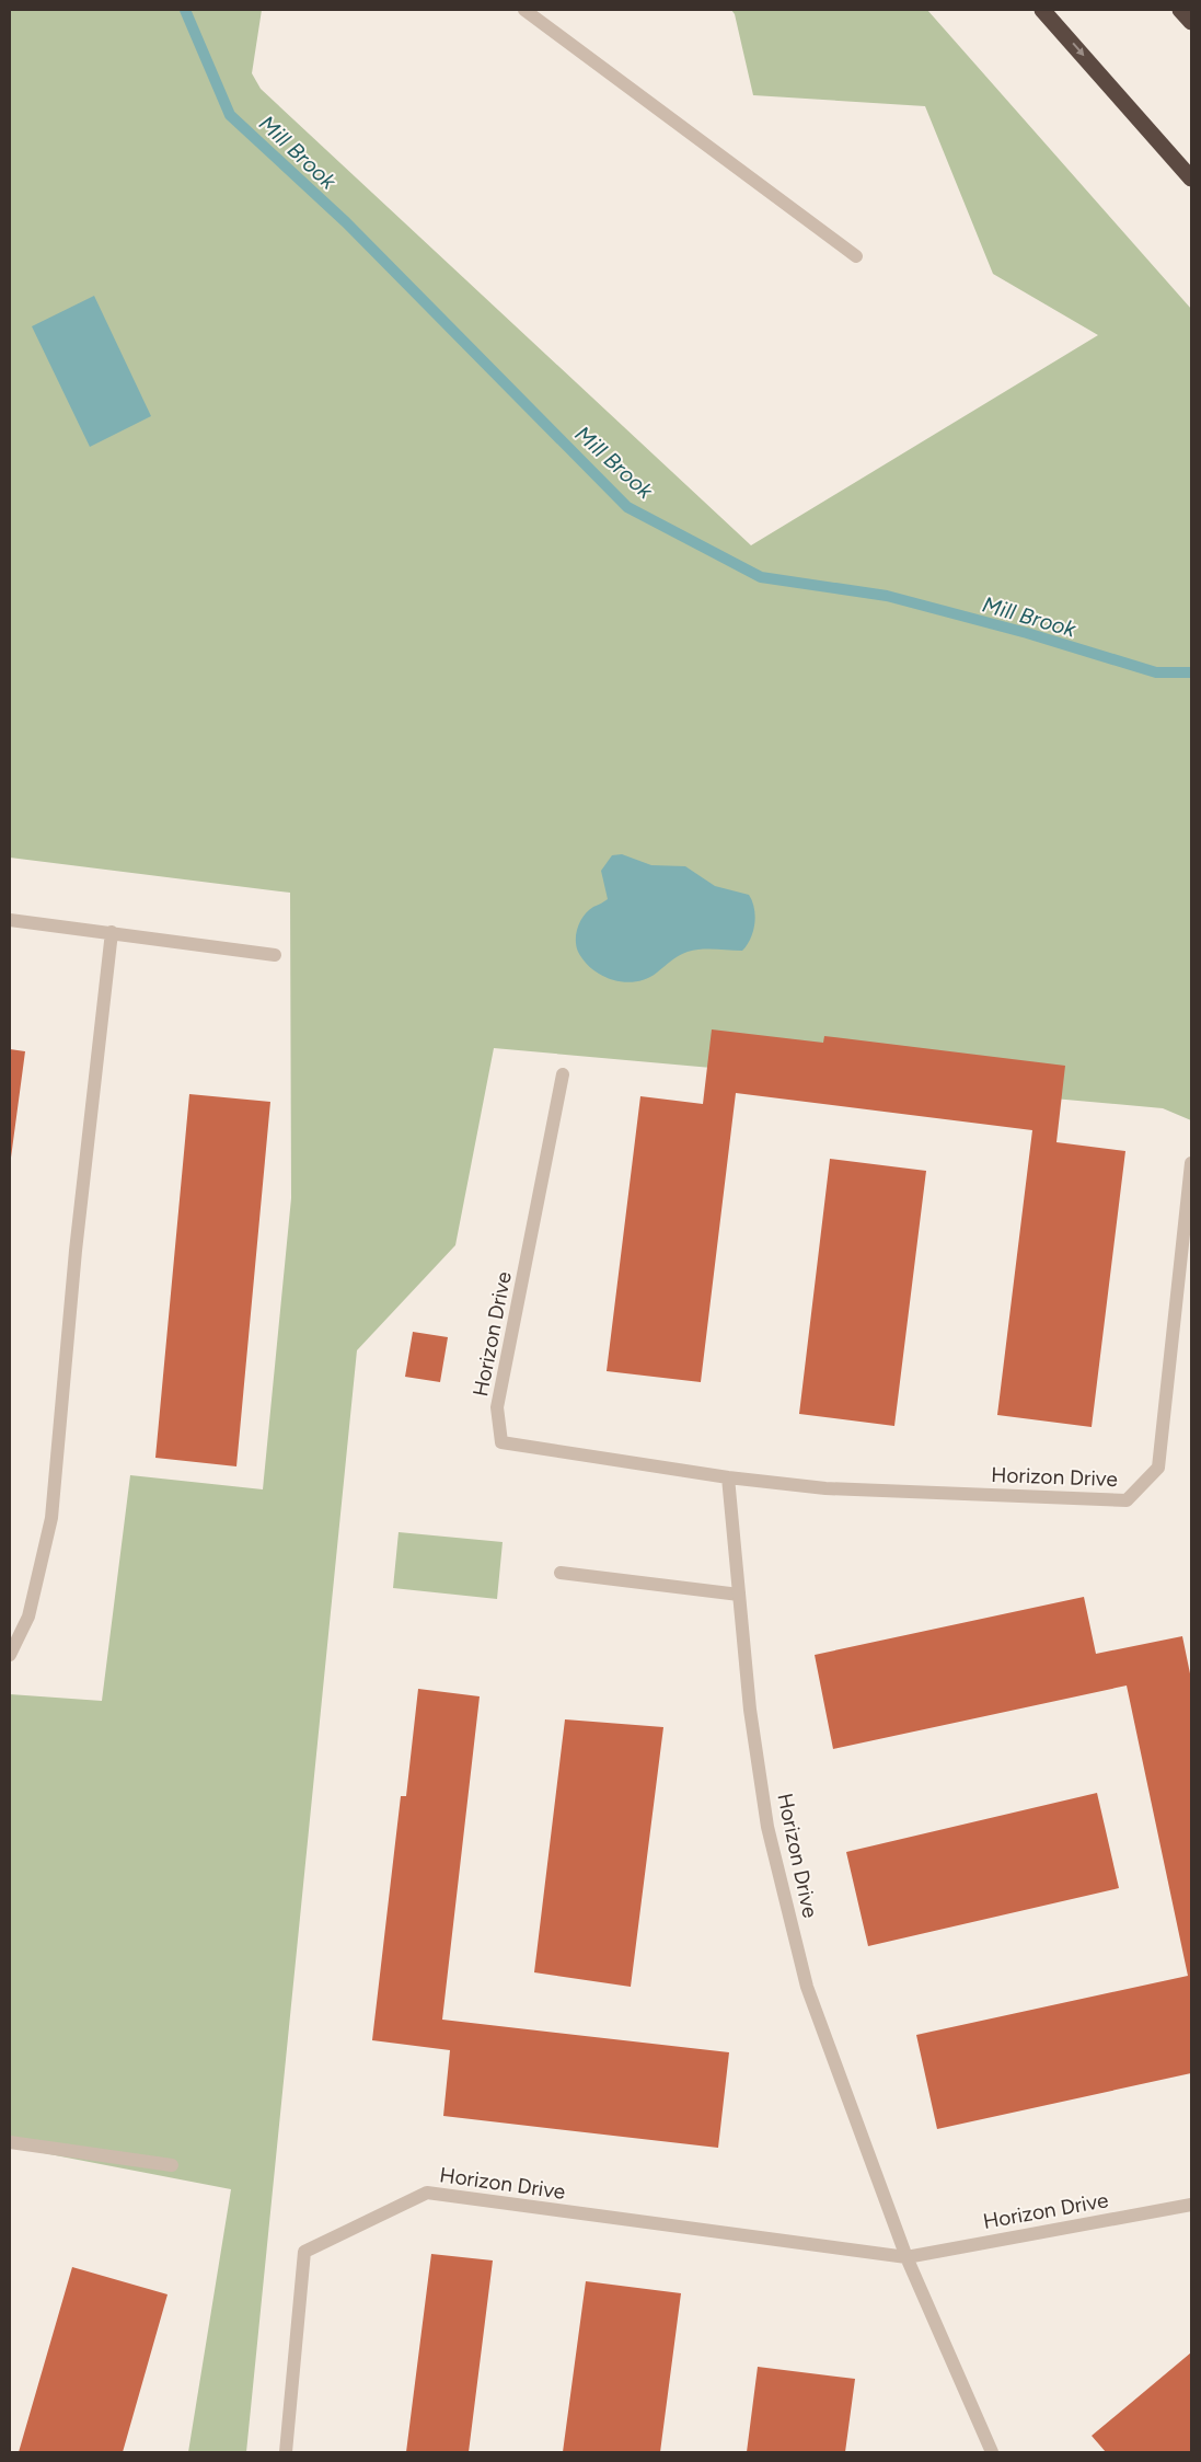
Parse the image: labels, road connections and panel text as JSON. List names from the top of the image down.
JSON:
{
  "streets": {
    "street": ["Horizon Drive"]
  },
  "water": ["Mill Brook"]
}
